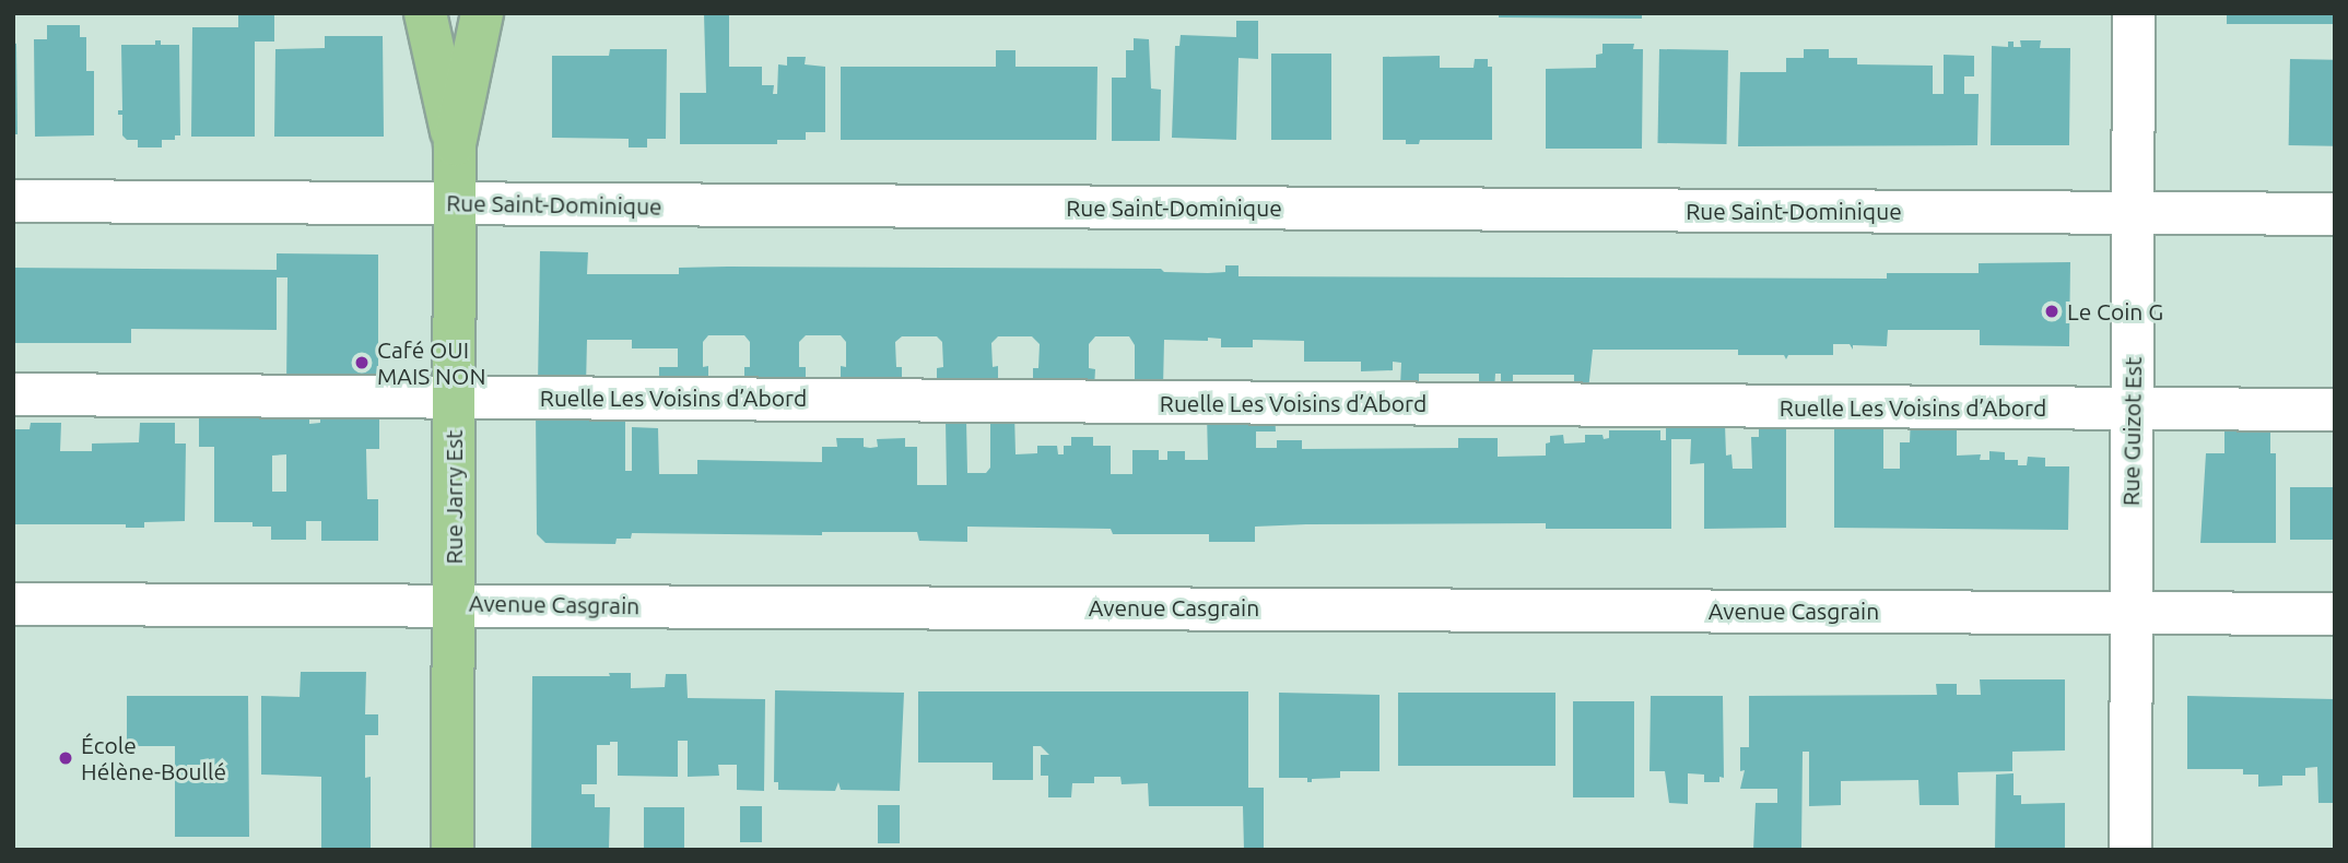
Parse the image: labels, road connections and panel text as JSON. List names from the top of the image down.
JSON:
{
  "streets": {
    "main road": ["Rue Jarry Est"],
    "street": [
      "Rue Saint-Dominique",
      "Ruelle Les Voisins d’Abord",
      "Rue Guizot Est",
      "Avenue Casgrain"
    ]
  },
  "crossings": [
    ["Rue Saint-Dominique", "Rue Guizot Est"],
    ["Rue Saint-Dominique", "Rue Jarry Est"],
    ["Ruelle Les Voisins d’Abord", "Rue Guizot Est"],
    ["Ruelle Les Voisins d’Abord", "Rue Jarry Est"],
    ["Rue Guizot Est", "Avenue Casgrain"],
    ["Rue Jarry Est", "Avenue Casgrain"]
  ],
  "places": ["Le Coin G", "Café OUI MAIS NON", "École Hélène-Boullé"]
}
